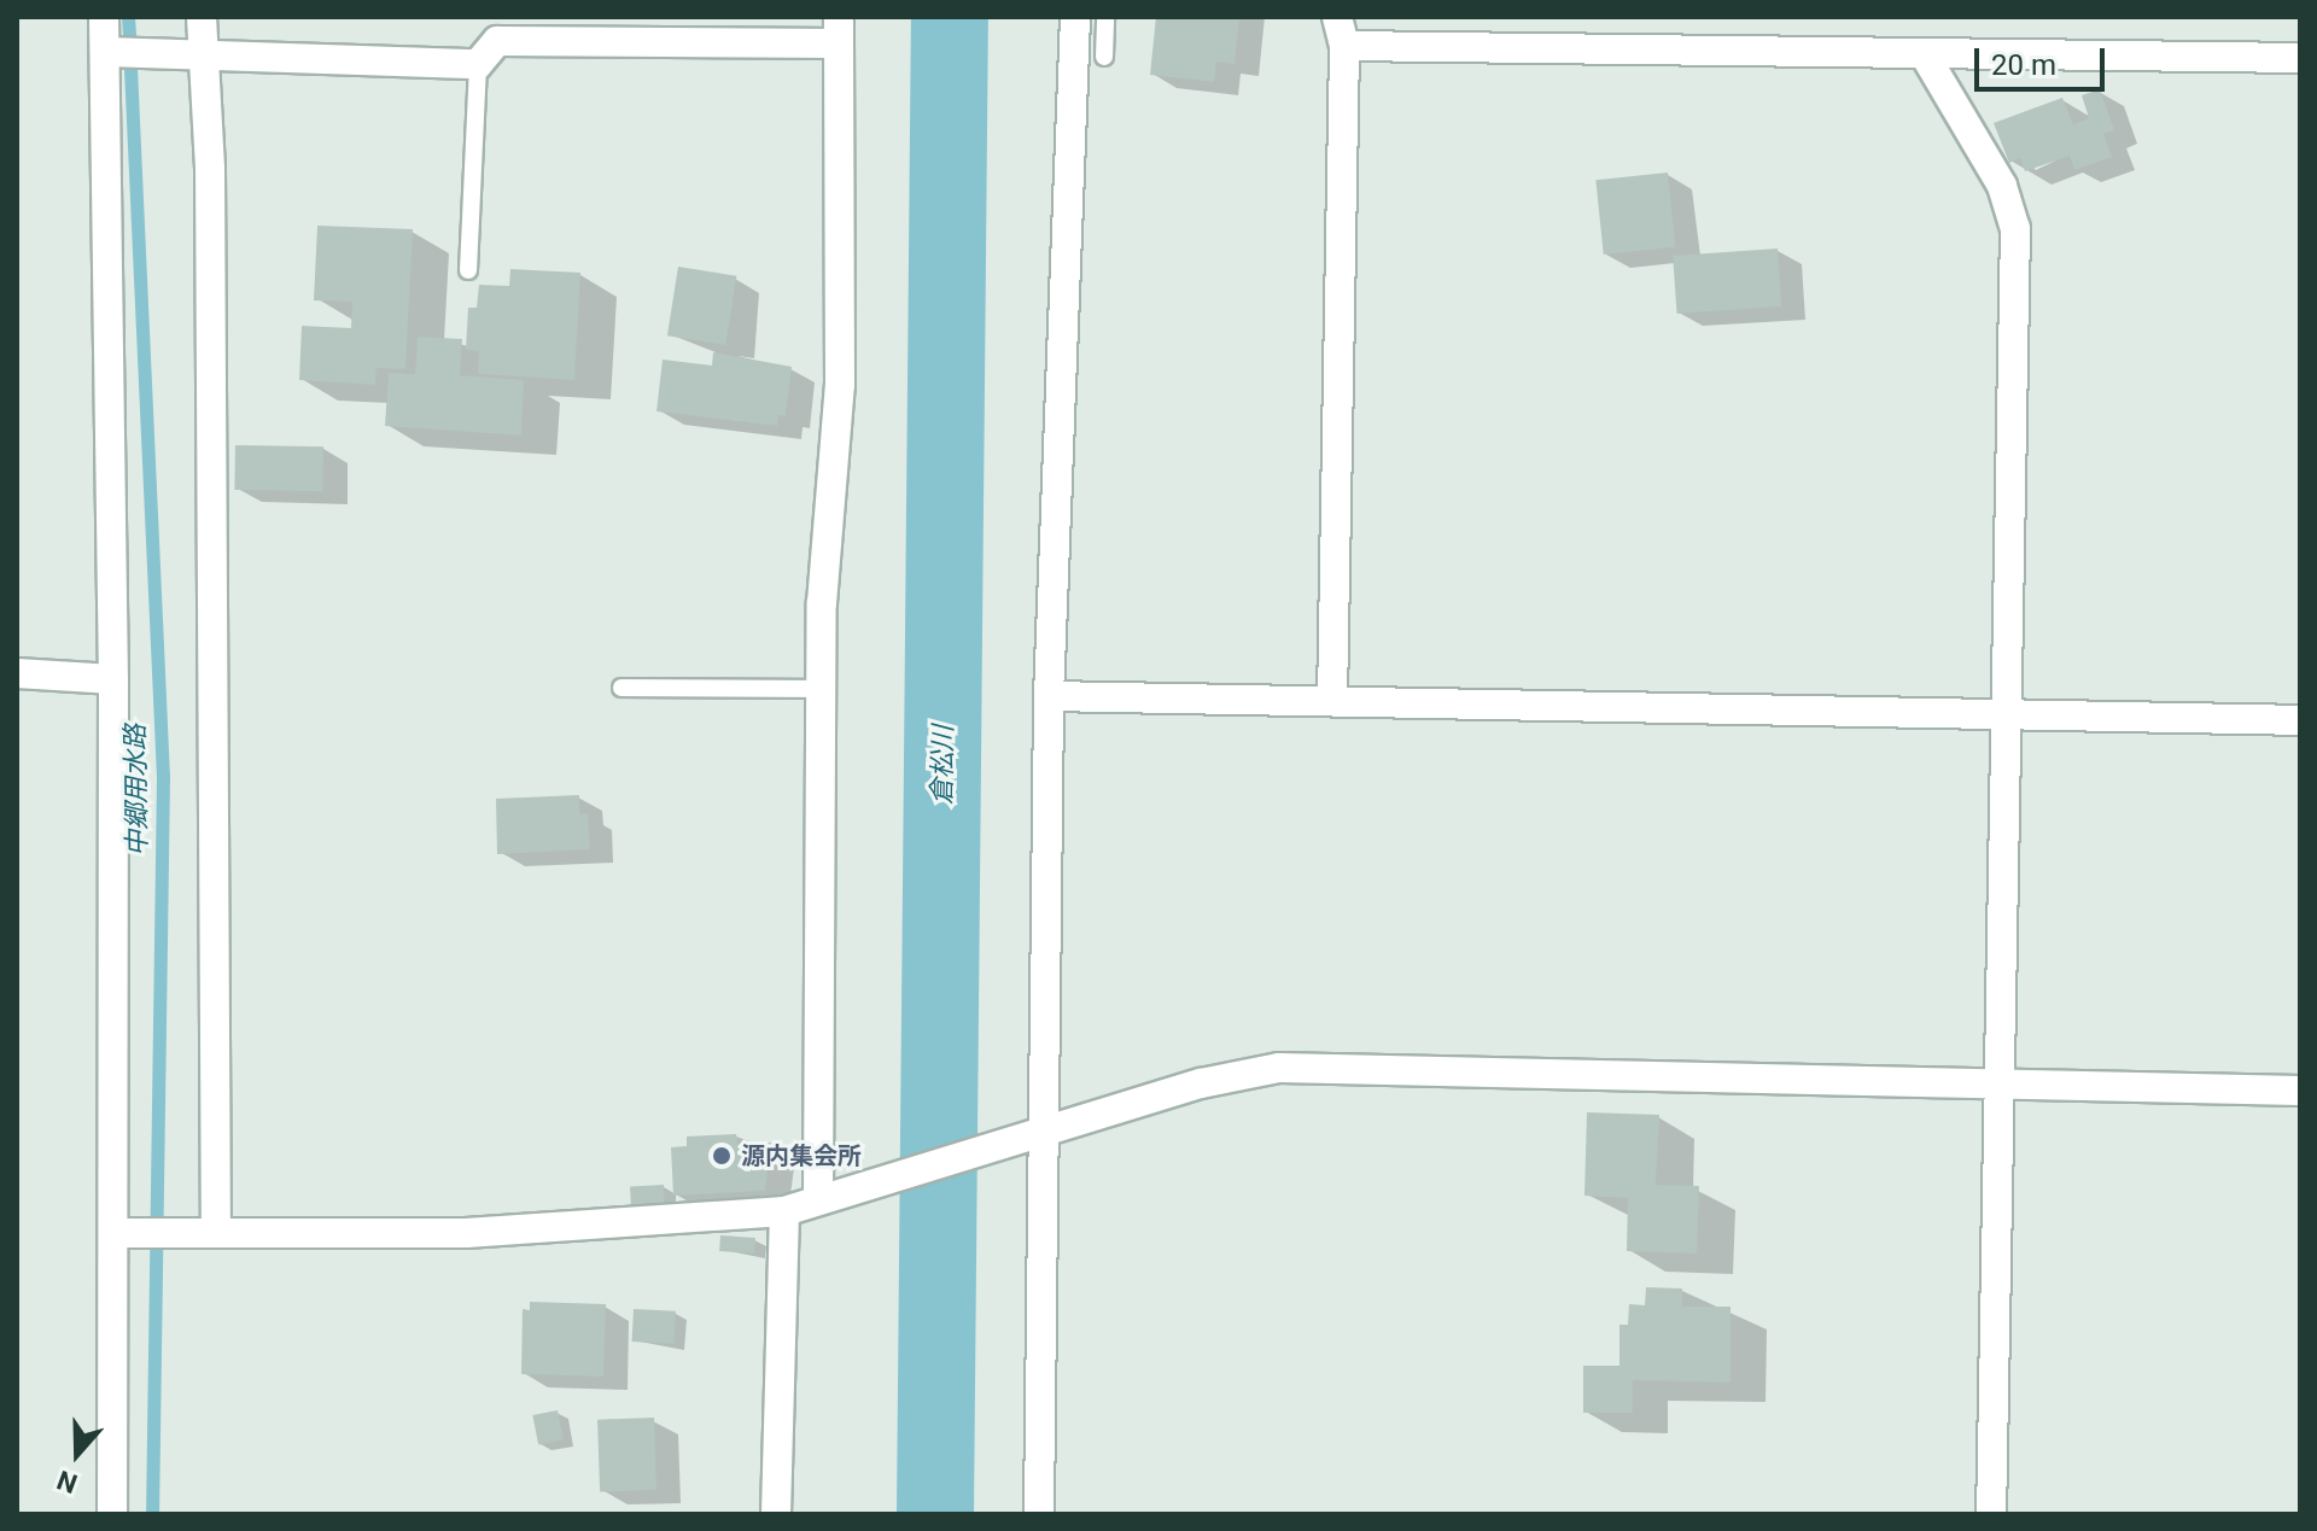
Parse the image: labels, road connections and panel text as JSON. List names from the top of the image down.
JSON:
{
  "water": ["倉松川", "中郷用水路"],
  "places": ["源内集会所"],
  "scale_bar": "20 m",
  "north": "bottom"
}
